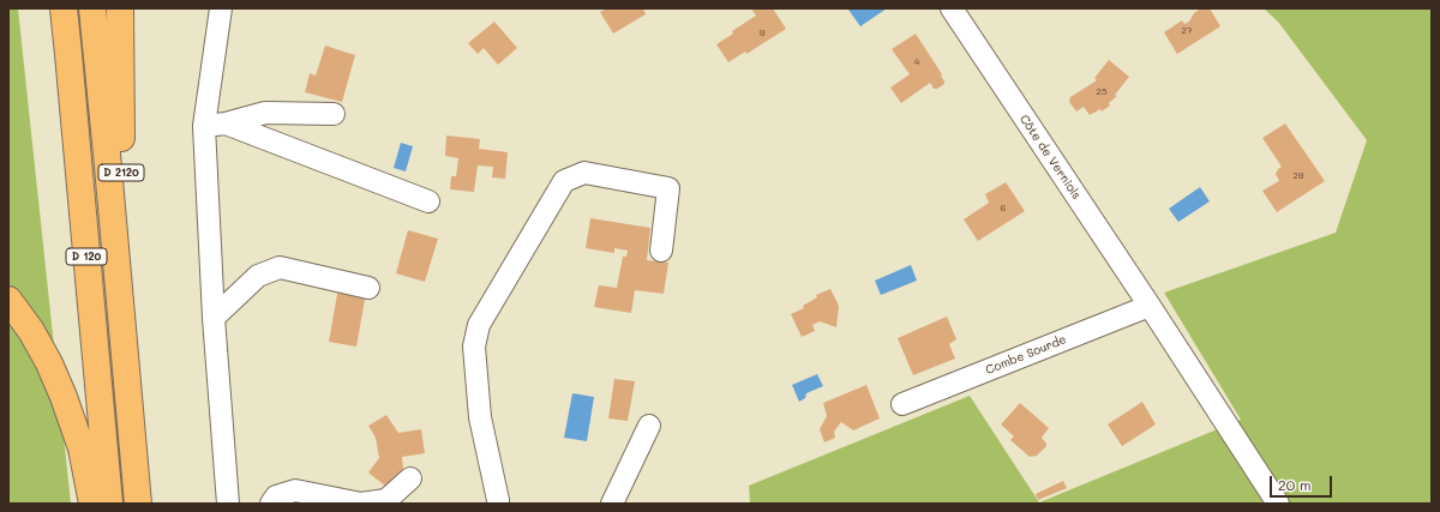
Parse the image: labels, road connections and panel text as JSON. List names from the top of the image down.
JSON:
{
  "streets": {
    "highway": ["D 2120", "D 120"],
    "street": ["Côte de Verniols", "Combe Sourde"]
  },
  "crossings": [
    ["Côte de Verniols", "Combe Sourde"],
    ["D 2120", "D 120"]
  ],
  "house_numbers": [
    "27",
    "9",
    "4",
    "25",
    "29",
    "6"
  ],
  "scale_bar": "20 m"
}
